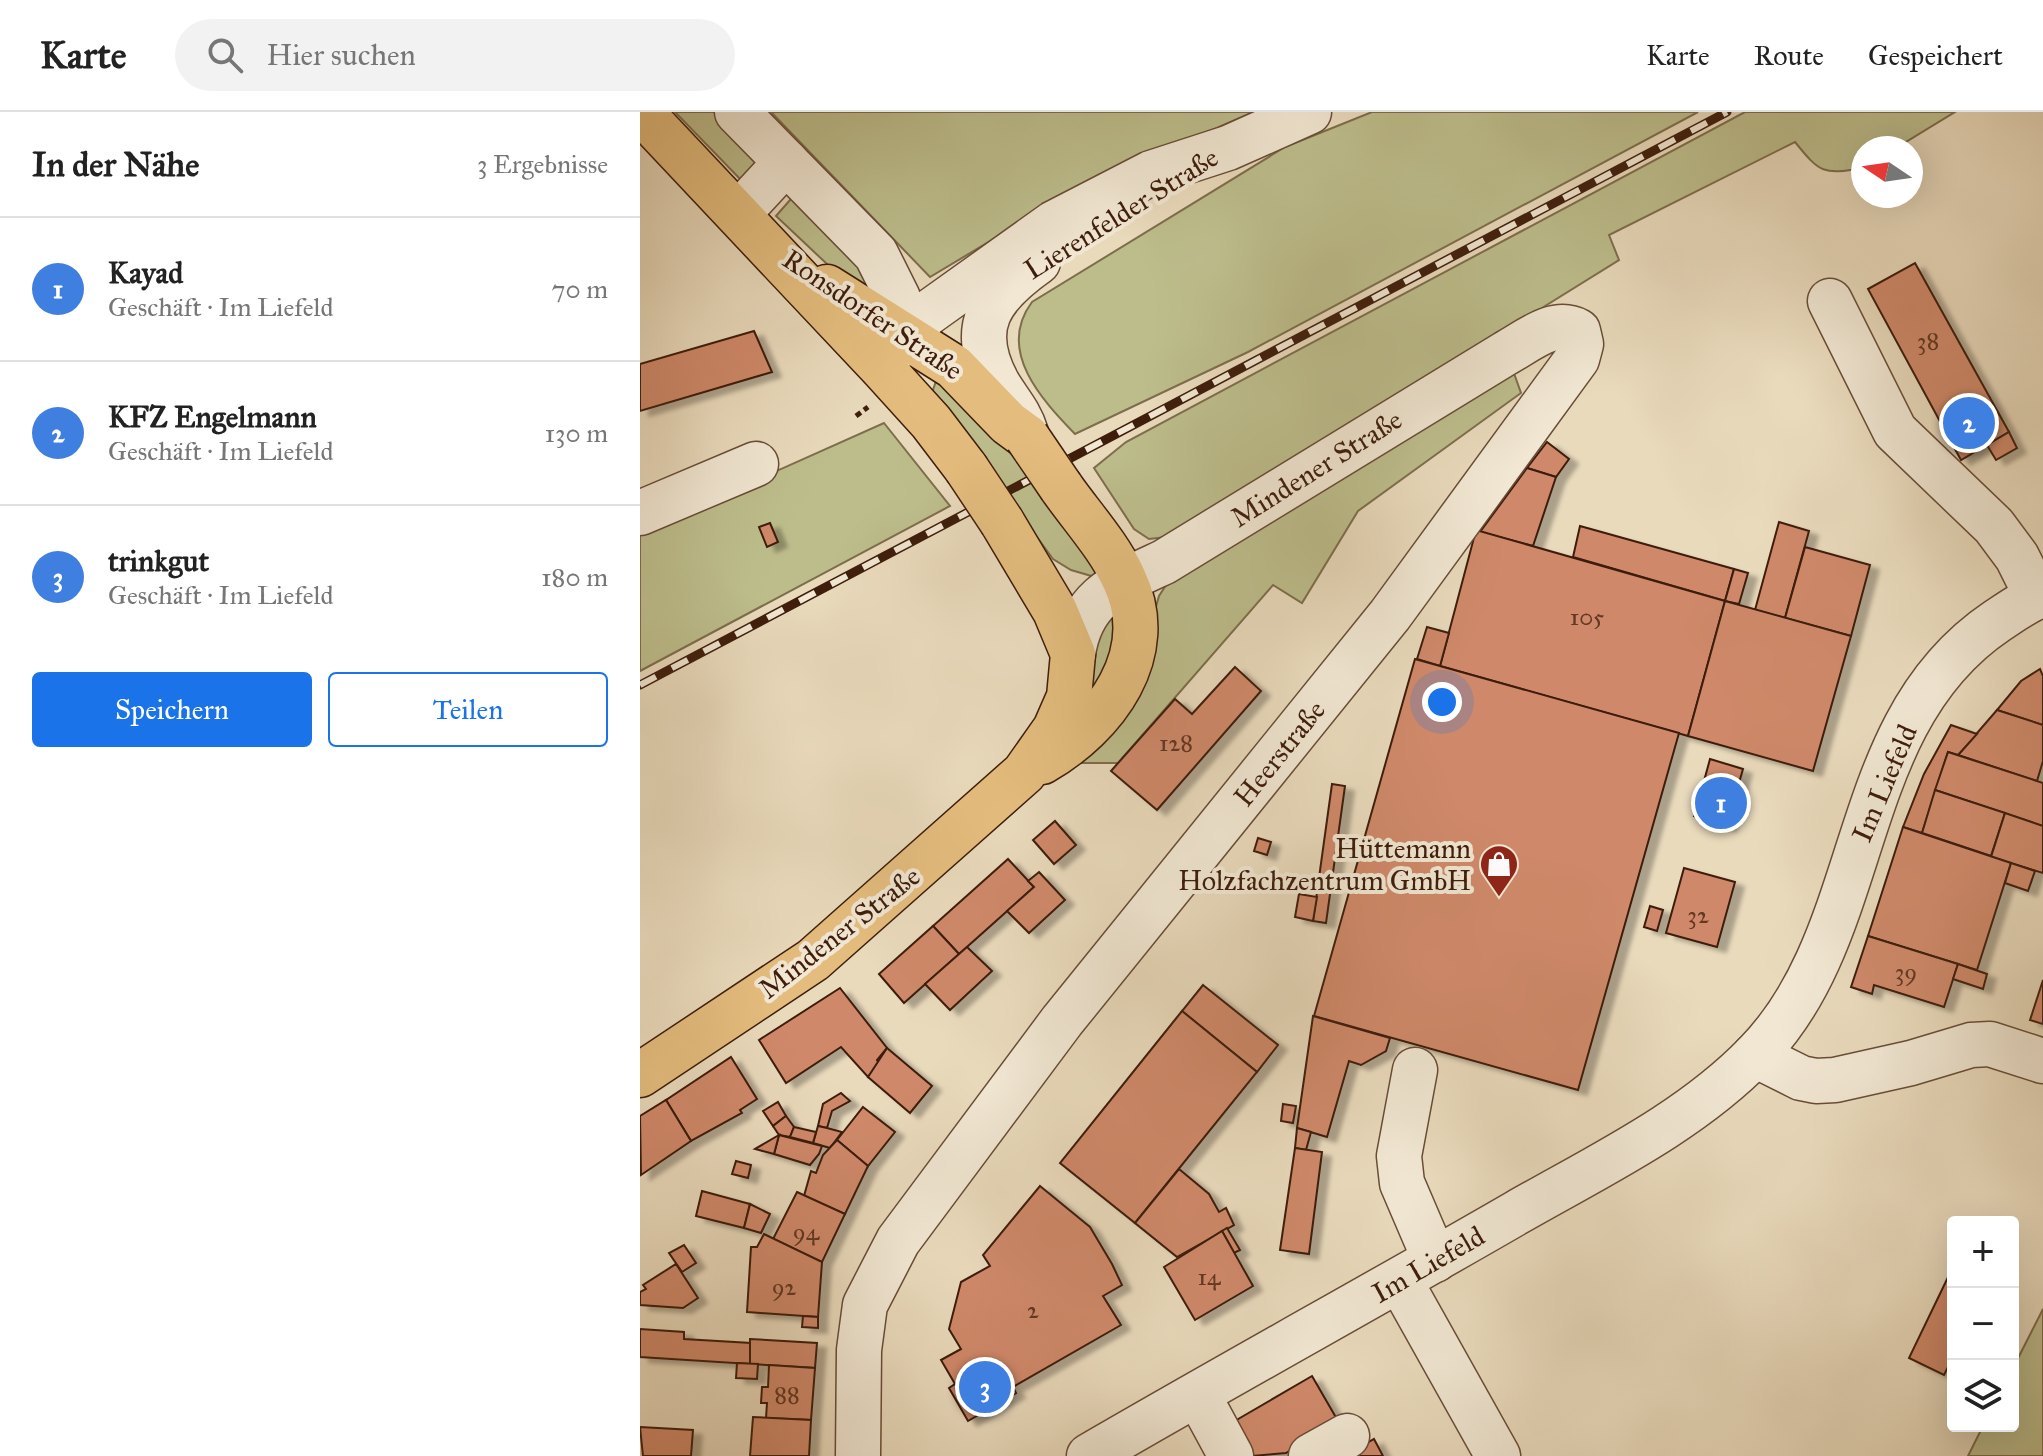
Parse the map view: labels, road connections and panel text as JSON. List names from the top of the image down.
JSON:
{
  "streets": {
    "main road": ["Ronsdorfer Straße", "Mindener Straße"],
    "street": ["Lierenfelder Straße", "Heerstraße", "Im Liefeld"]
  },
  "crossings": [
    ["Lierenfelder Straße", "Ronsdorfer Straße"],
    ["Ronsdorfer Straße", "Mindener Straße"],
    ["Mindener Straße", "Heerstraße"]
  ],
  "places": {
    "shop": ["Hüttemann Holzfachzentrum GmbH"]
  },
  "house_numbers": [
    "38",
    "105",
    "128",
    "32",
    "39",
    "94",
    "14",
    "92",
    "2",
    "88"
  ],
  "north": "left",
  "page": {
    "header": "Karte",
    "search": "Hier suchen",
    "nav": ["Karte", "Route", "Gespeichert"],
    "heading": ["In der Nähe", "3 Ergebnisse"],
    "list": [
      {
        "mark": "1",
        "name": "Kayad",
        "note": "Geschäft · Im Liefeld",
        "value": "70 m"
      },
      {
        "mark": "2",
        "name": "KFZ Engelmann",
        "note": "Geschäft · Im Liefeld",
        "value": "130 m"
      },
      {
        "mark": "3",
        "name": "trinkgut",
        "note": "Geschäft · Im Liefeld",
        "value": "180 m"
      }
    ],
    "pins": ["2", "1", "3"],
    "buttons": ["Speichern", "Teilen"],
    "map_buttons": ["+", "−"]
  }
}
